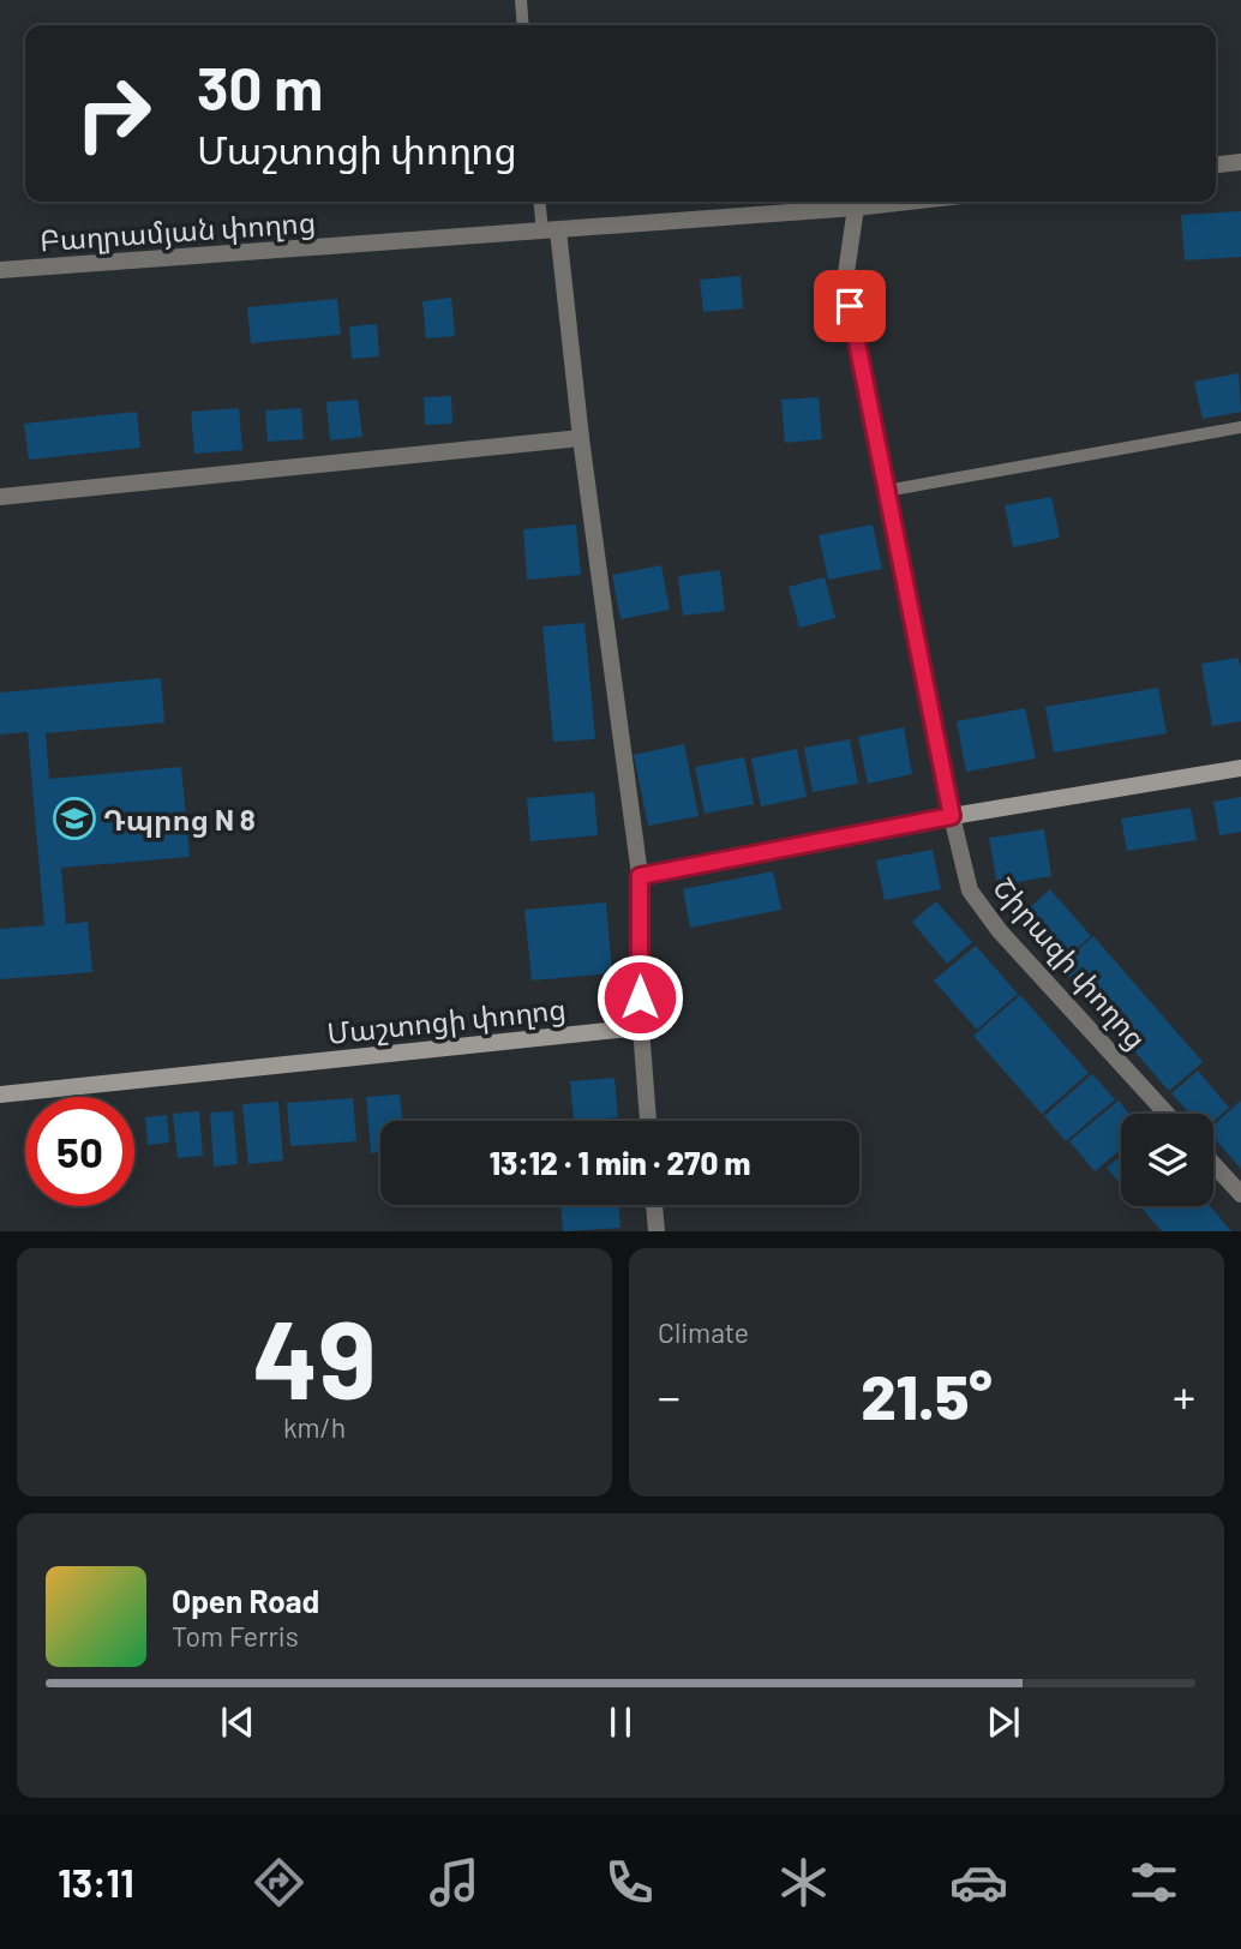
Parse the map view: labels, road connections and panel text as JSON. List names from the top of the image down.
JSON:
{
  "streets": {
    "main road": ["Մաշտոցի փողոց"],
    "street": ["Բաղրամյան փողոց", "Շիրազի փողոց"]
  },
  "crossings": [
    ["Բաղրամյան փողոց", "Շիրազի փողոց"]
  ],
  "places": {
    "school or university": ["Դպրոց N 8"]
  },
  "page": {
    "turn": ["30 m", "Մաշտոցի փողոց"],
    "limit": "50",
    "trip": "13:12 · 1 min · 270 m",
    "tile": [
      ["49", "km/h"],
      "Climate"
    ],
    "heat": ["−", "21.5°", "+"],
    "song": ["Open Road", "Tom Ferris"],
    "tabs": "13:11"
  }
}
